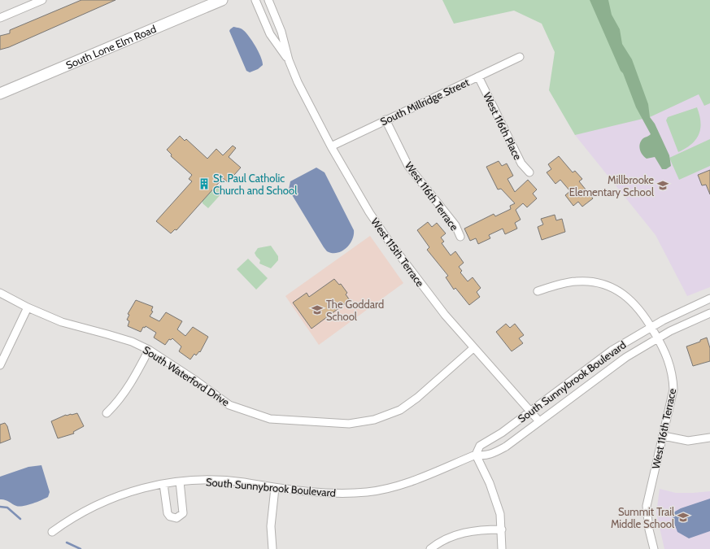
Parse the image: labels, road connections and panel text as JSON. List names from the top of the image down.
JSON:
{
  "streets": {
    "street": [
      "South Lone Elm Road",
      "South Millridge Street",
      "West 116th Place",
      "West 116th Terrace",
      "West 115th Terrace",
      "South Waterford Drive",
      "South Sunnybrook Boulevard"
    ]
  },
  "crossings": [
    ["South Millridge Street", "West 116th Place"],
    ["South Millridge Street", "West 116th Terrace"],
    ["South Millridge Street", "West 115th Terrace"],
    ["West 116th Terrace", "South Sunnybrook Boulevard"],
    ["West 115th Terrace", "South Waterford Drive"],
    ["West 115th Terrace", "South Sunnybrook Boulevard"]
  ],
  "places": {
    "building": ["St. Paul Catholic Church and School"],
    "school or university": ["Millbrooke Elementary School", "The Goddard School", "Summit Trail Middle School"]
  }
}
